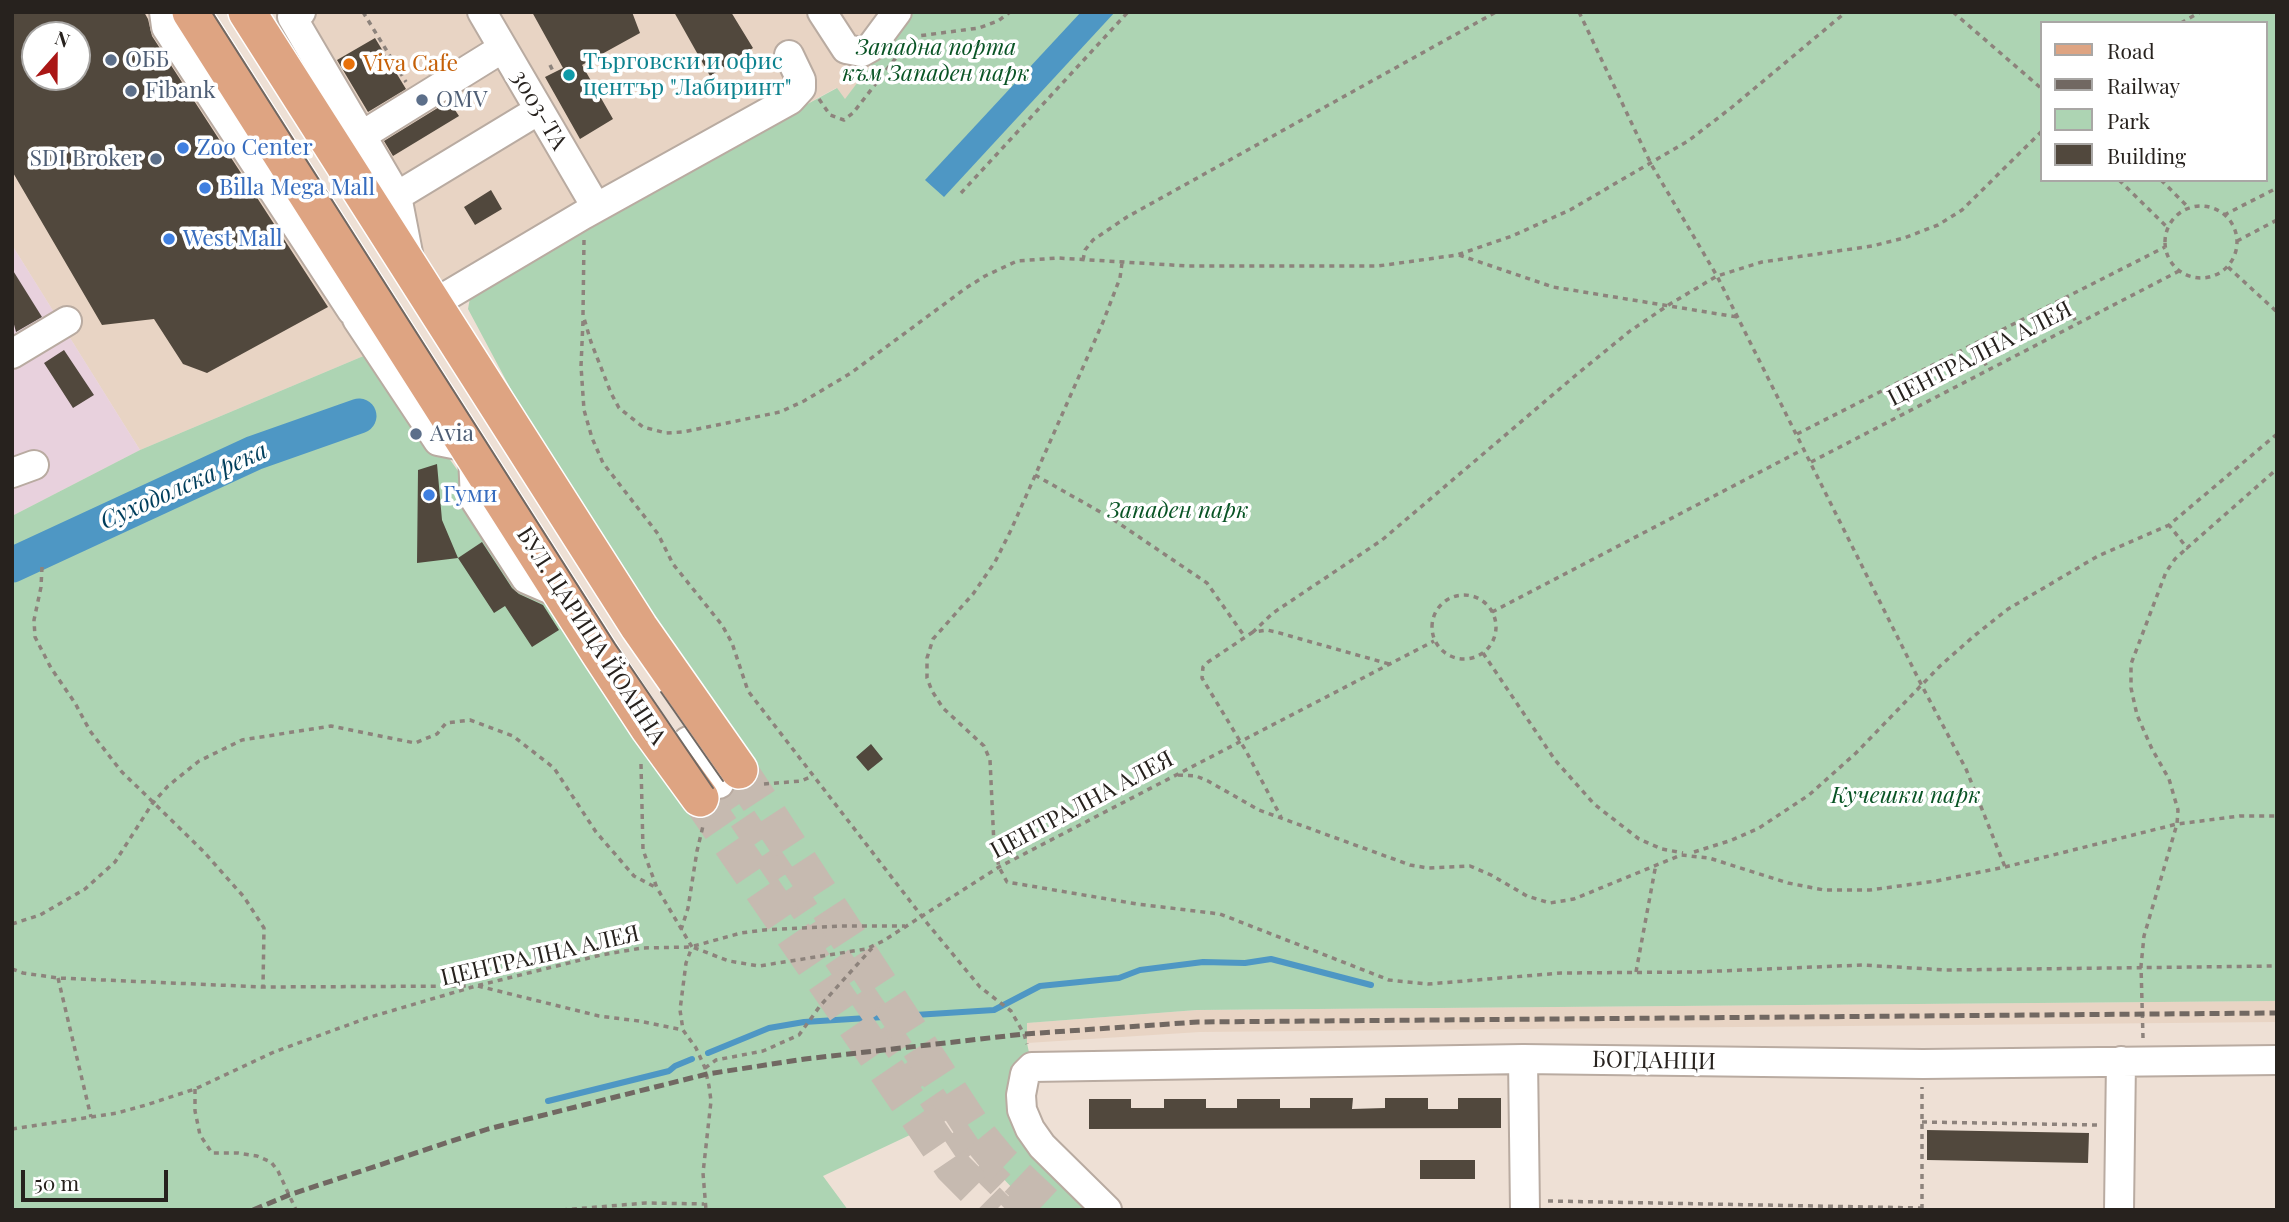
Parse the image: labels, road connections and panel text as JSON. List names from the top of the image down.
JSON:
{
  "streets": {
    "main road": ["БУЛ. ЦАРИЦА ЙОАННА"],
    "street": ["3003-ТА", "БОГДАНЦИ"],
    "path": ["ЦЕНТРАЛНА АЛЕЯ"]
  },
  "water": ["Суходолска река"],
  "parks": ["Западна порта към Западен парк", "Западен парк", "Кучешки парк"],
  "places": [
    "ОББ",
    "Viva Cafe",
    "Търговски и офис център \"Лабиринт\"",
    "Fibank",
    "OMV",
    "Zoo Center",
    "SDI Broker",
    "Billa Mega Mall",
    "West Mall",
    "Avia",
    "Гуми"
  ],
  "legend": [
    "Road",
    "Railway",
    "Park",
    "Building"
  ],
  "scale_bar": "50 m",
  "north": "top"
}
